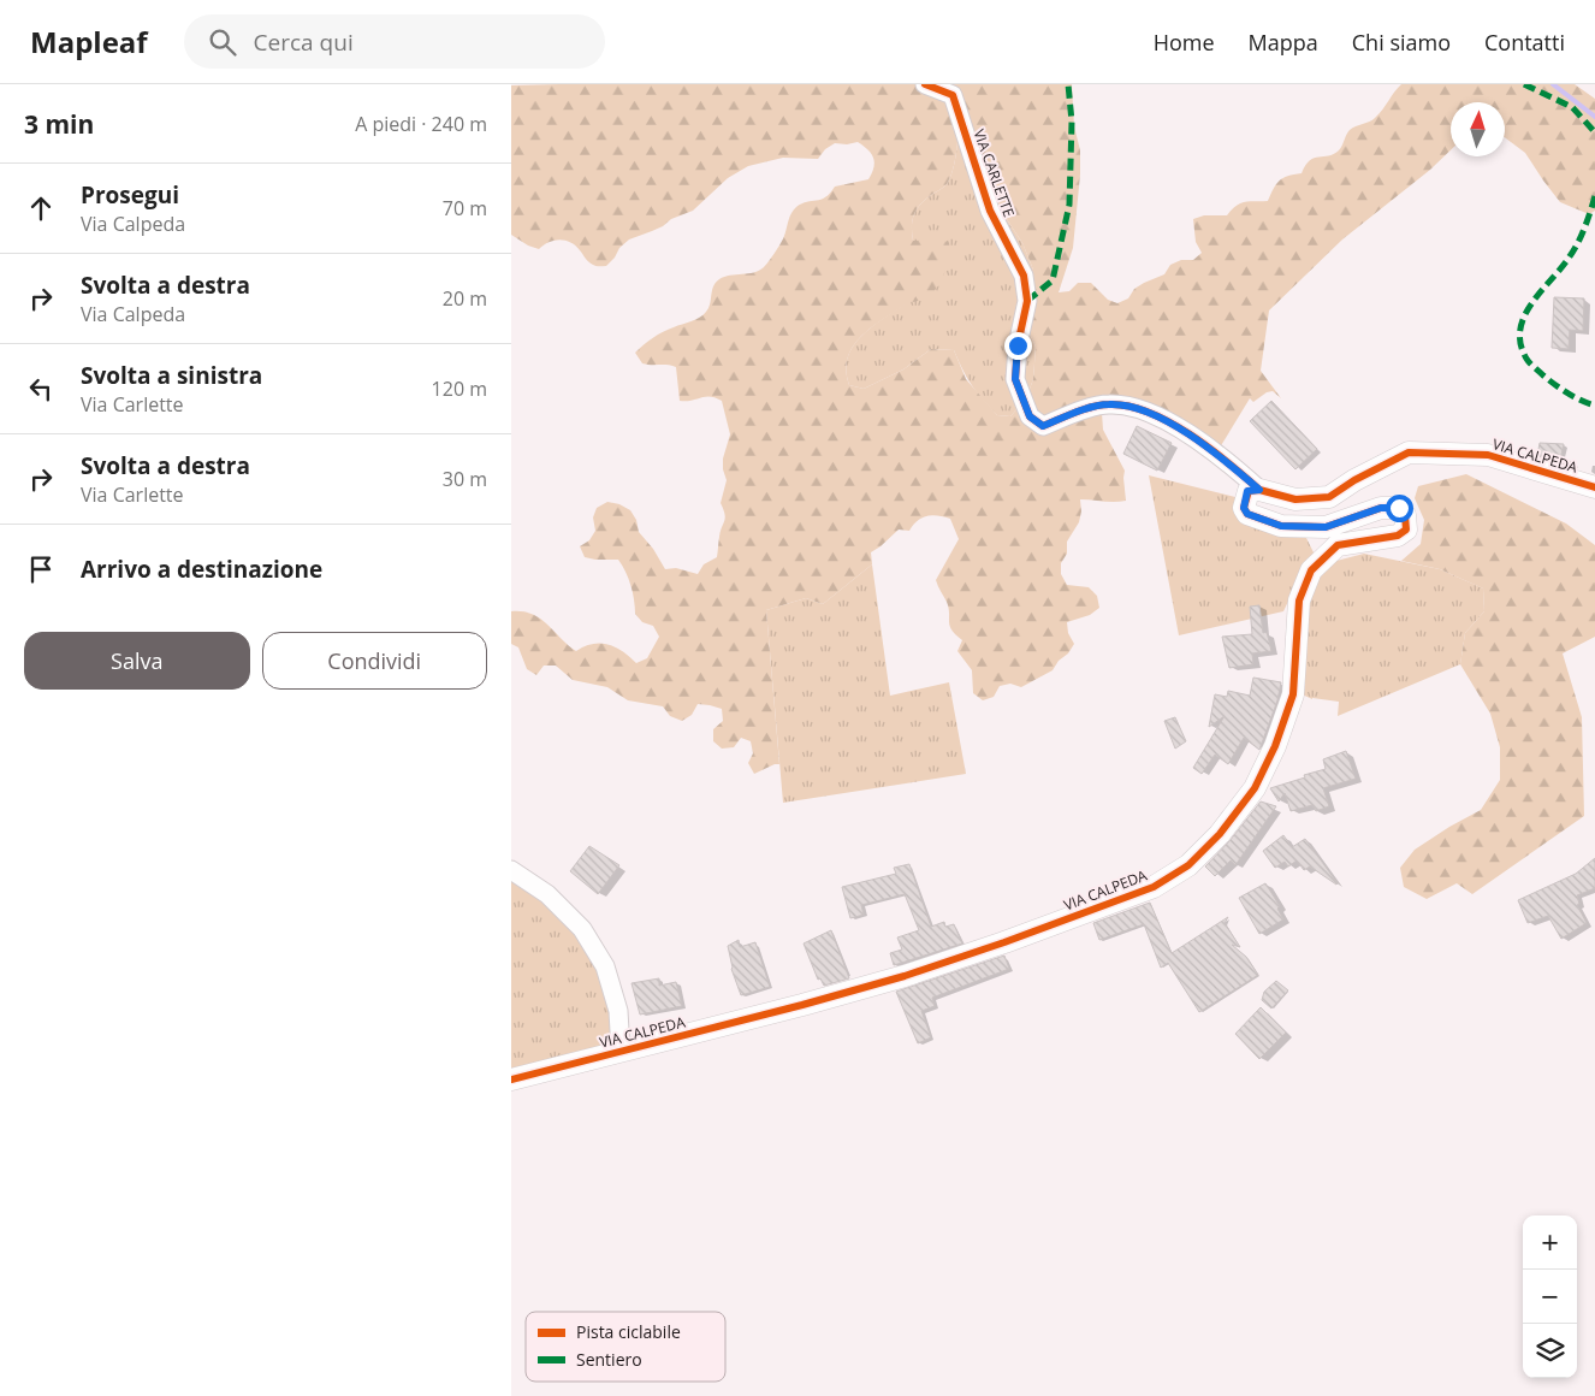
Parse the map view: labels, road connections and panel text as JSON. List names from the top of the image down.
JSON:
{
  "streets": {
    "street": ["VIA CARLETTE", "VIA CALPEDA"]
  },
  "crossings": [
    ["VIA CARLETTE", "VIA CALPEDA"]
  ],
  "legend": ["Pista ciclabile", "Sentiero"],
  "north": "top",
  "page": {
    "header": "Mapleaf",
    "search": "Cerca qui",
    "nav": [
      "Home",
      "Mappa",
      "Chi siamo",
      "Contatti"
    ],
    "heading": ["3 min", "A piedi · 240 m"],
    "list": [
      ["Prosegui", "Via Calpeda", "70 m"],
      ["Svolta a destra", "Via Calpeda", "20 m"],
      ["Svolta a sinistra", "Via Carlette", "120 m"],
      ["Svolta a destra", "Via Carlette", "30 m"],
      "Arrivo a destinazione"
    ],
    "buttons": ["Salva", "Condividi"],
    "map_buttons": ["+", "−"]
  }
}
